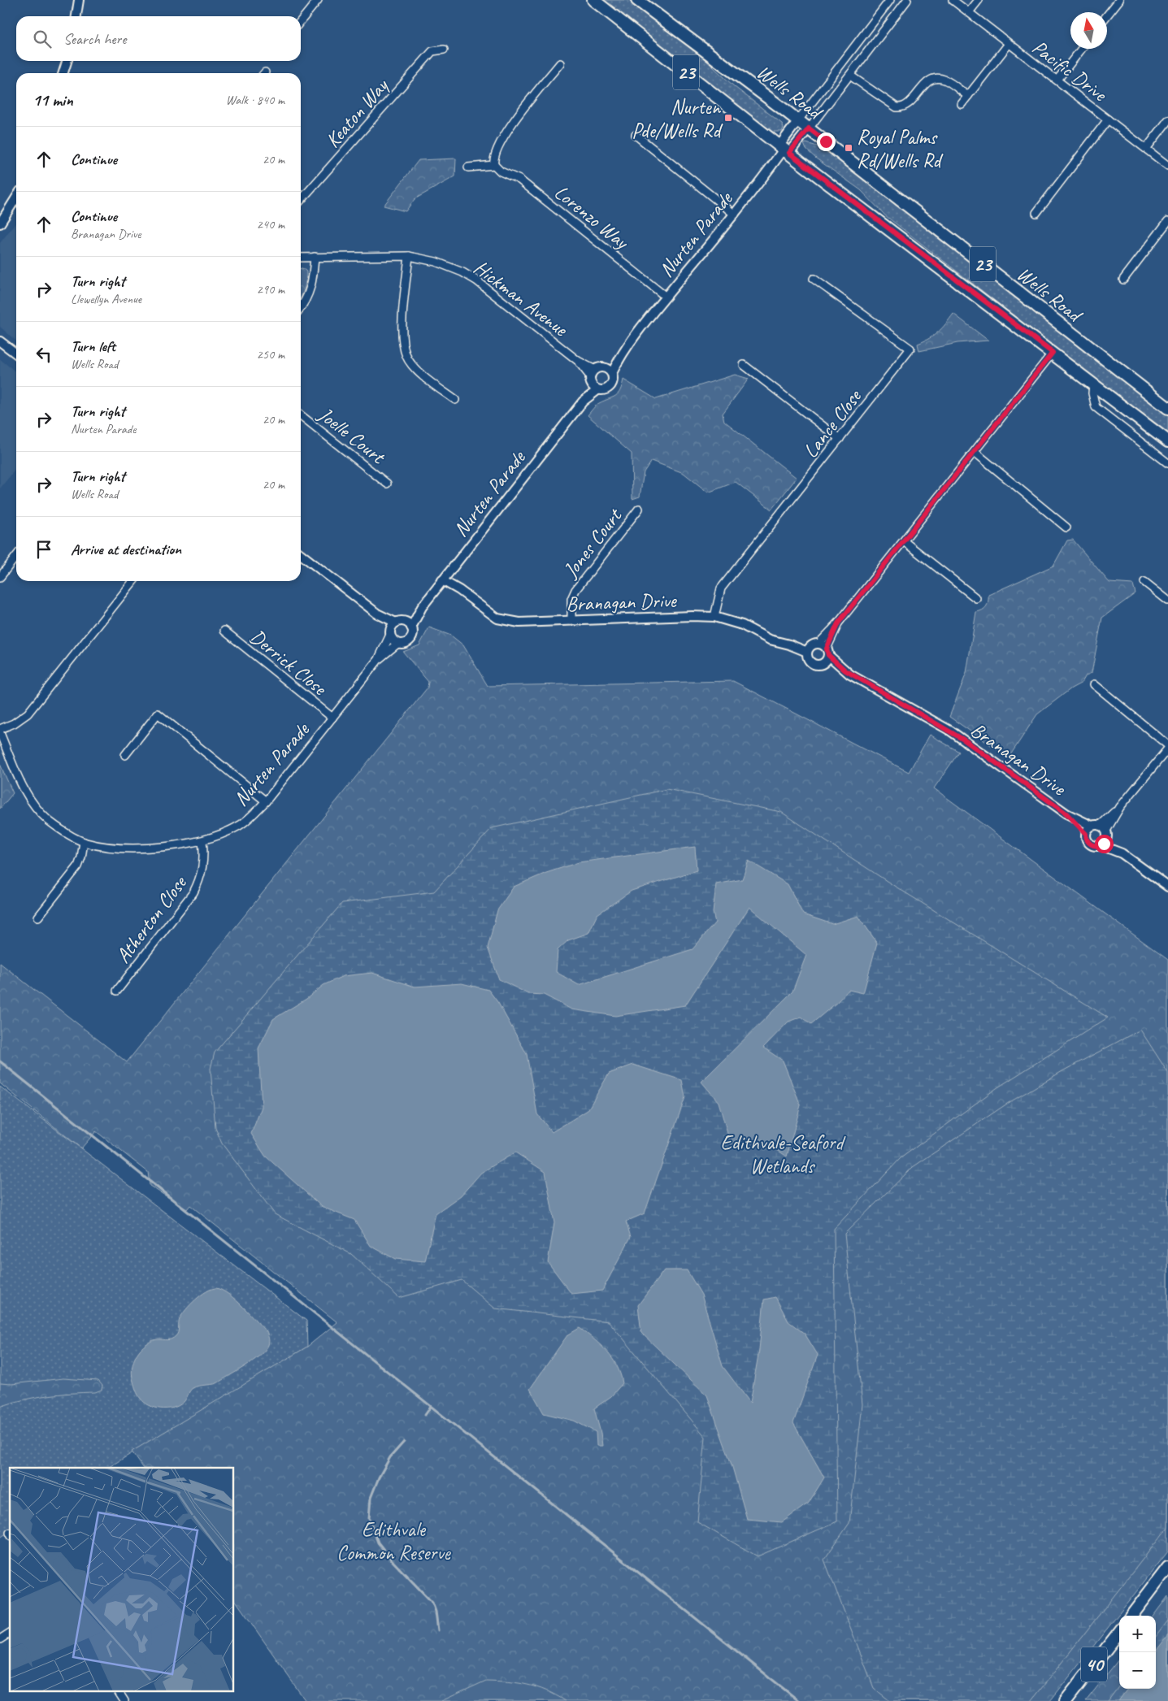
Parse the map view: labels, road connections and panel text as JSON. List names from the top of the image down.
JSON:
{
  "streets": {
    "main road": ["23", "Wells Road", "40"],
    "street": [
      "Pacific Drive",
      "Keaton Way",
      "Lorenzo Way",
      "Nurten Parade",
      "Hickman Avenue",
      "Lance Close",
      "Joelle Court",
      "Jones Court",
      "Branagan Drive",
      "Derrick Close",
      "Atherton Close"
    ]
  },
  "crossings": [
    ["23", "Nurten Parade"],
    ["Wells Road", "Nurten Parade"],
    ["Lorenzo Way", "Nurten Parade"],
    ["Nurten Parade", "Hickman Avenue"],
    ["Nurten Parade", "Branagan Drive"],
    ["Nurten Parade", "Derrick Close"],
    ["Nurten Parade", "Atherton Close"],
    ["Lance Close", "Branagan Drive"],
    ["Jones Court", "Branagan Drive"]
  ],
  "parks": ["Edithvale-Seaford Wetlands", "Edithvale Common Reserve"],
  "places": {
    "transit": ["Nurten Pde/Wells Rd", "Royal Palms Rd/Wells Rd"]
  },
  "north": "top",
  "page": {
    "search": "Search here",
    "heading": ["11 min", "Walk · 840 m"],
    "list": [
      ["Continue", "20 m"],
      ["Continue", "Branagan Drive", "240 m"],
      ["Turn right", "Llewellyn Avenue", "290 m"],
      ["Turn left", "Wells Road", "250 m"],
      ["Turn right", "Nurten Parade", "20 m"],
      ["Turn right", "Wells Road", "20 m"],
      "Arrive at destination"
    ],
    "map_buttons": ["+", "−"]
  }
}
